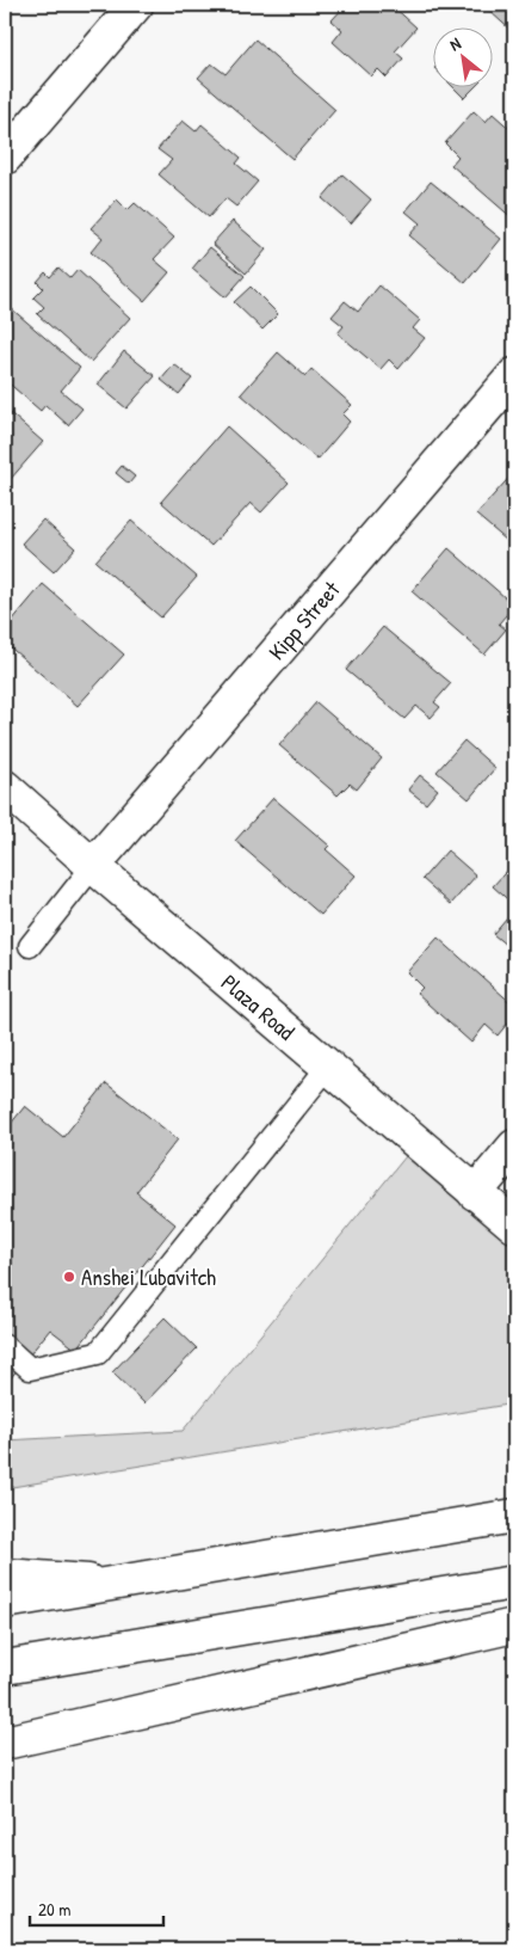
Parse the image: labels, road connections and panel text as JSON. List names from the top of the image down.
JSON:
{
  "streets": {
    "main road": ["Kipp Street", "Plaza Road"]
  },
  "crossings": [
    ["Kipp Street", "Plaza Road"]
  ],
  "places": ["Anshei Lubavitch"],
  "scale_bar": "20 m",
  "north": "top left"
}
